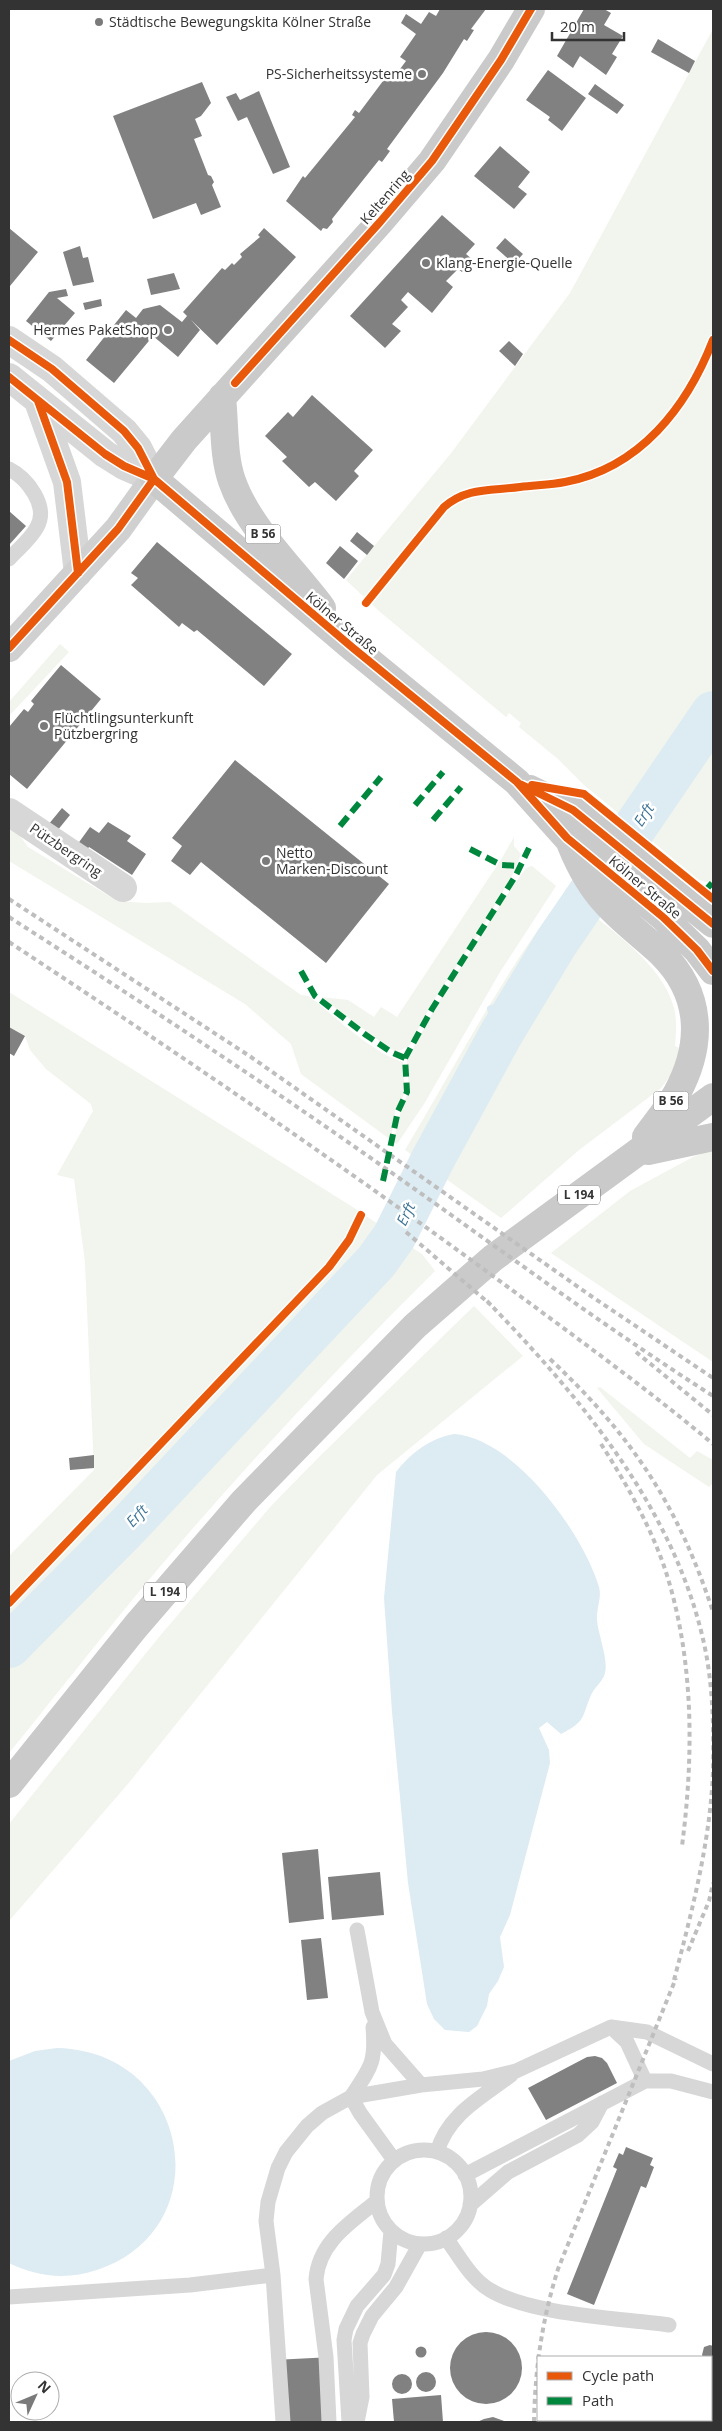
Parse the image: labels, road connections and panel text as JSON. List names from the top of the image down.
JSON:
{
  "streets": {
    "main road": [
      "Keltenring",
      "B 56",
      "Kölner Straße",
      "L 194"
    ],
    "street": ["Pützbergring"]
  },
  "crossings": [
    ["Keltenring", "B 56"],
    ["Keltenring", "Kölner Straße"],
    ["B 56", "Kölner Straße"],
    ["B 56", "L 194"]
  ],
  "water": ["Erft"],
  "places": [
    "Städtische Bewegungskita Kölner Straße",
    "PS-Sicherheitssysteme",
    "Klang-Energie-Quelle",
    "Hermes PaketShop",
    "Flüchtlingsunterkunft Pützbergring",
    "Netto Marken-Discount"
  ],
  "legend": ["Cycle path", "Path"],
  "scale_bar": "20 m",
  "north": "top right"
}
